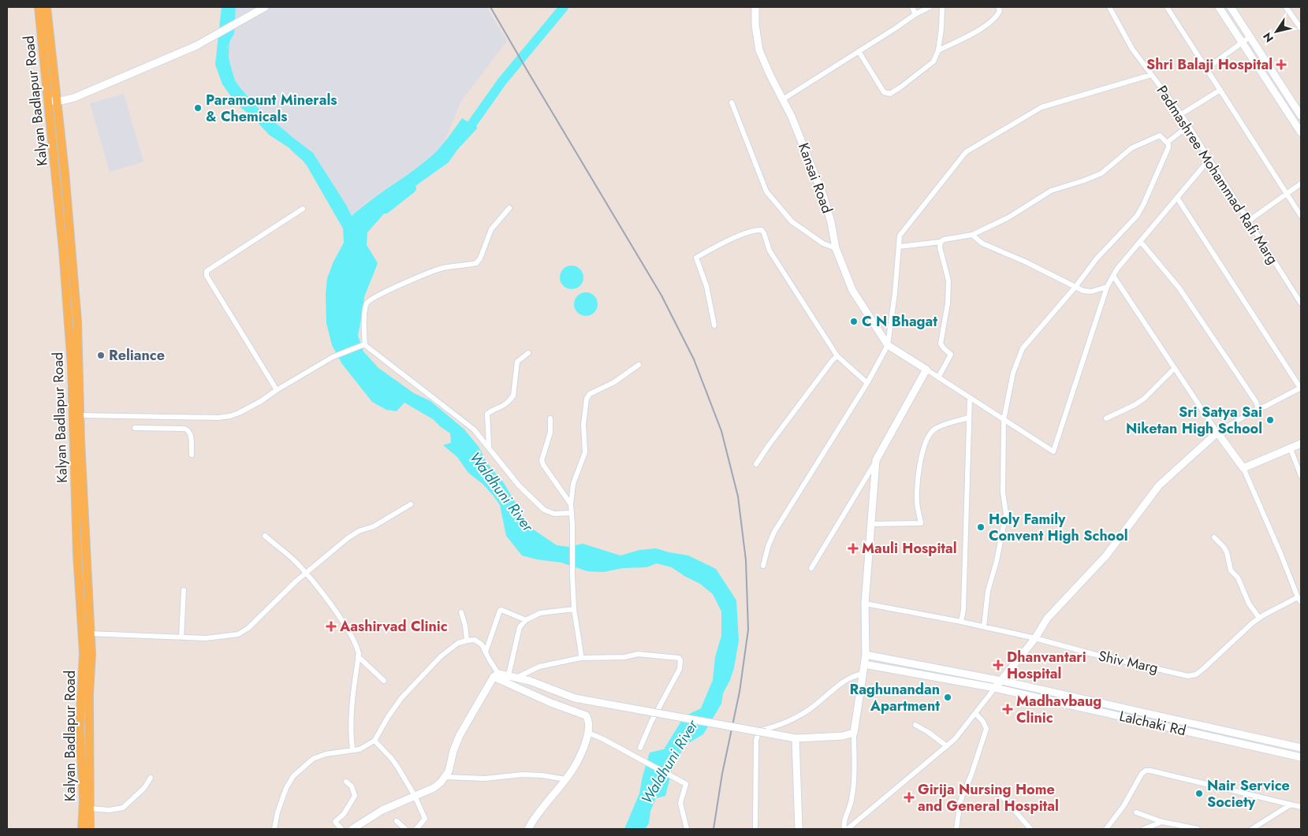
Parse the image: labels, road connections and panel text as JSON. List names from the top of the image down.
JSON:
{
  "streets": {
    "main road": ["Kalyan Badlapur Road", "Kansai Road", "Lalchaki Rd"],
    "street": ["Padmashree Mohammad Rafi Marg", "Shiv Marg"]
  },
  "water": ["Waldhuni River"],
  "places": {
    "health": [
      "Shri Balaji Hospital",
      "Mauli Hospital",
      "Aashirvad Clinic",
      "Dhanvantari Hospital",
      "Madhavbaug Clinic",
      "Girija Nursing Home and General Hospital"
    ],
    "other": [
      "Paramount Minerals & Chemicals",
      "C N Bhagat",
      "Reliance",
      "Sri Satya Sai Niketan High School",
      "Holy Family Convent High School",
      "Raghunandan Apartment",
      "Nair Service Society"
    ]
  },
  "north": "bottom left"
}
